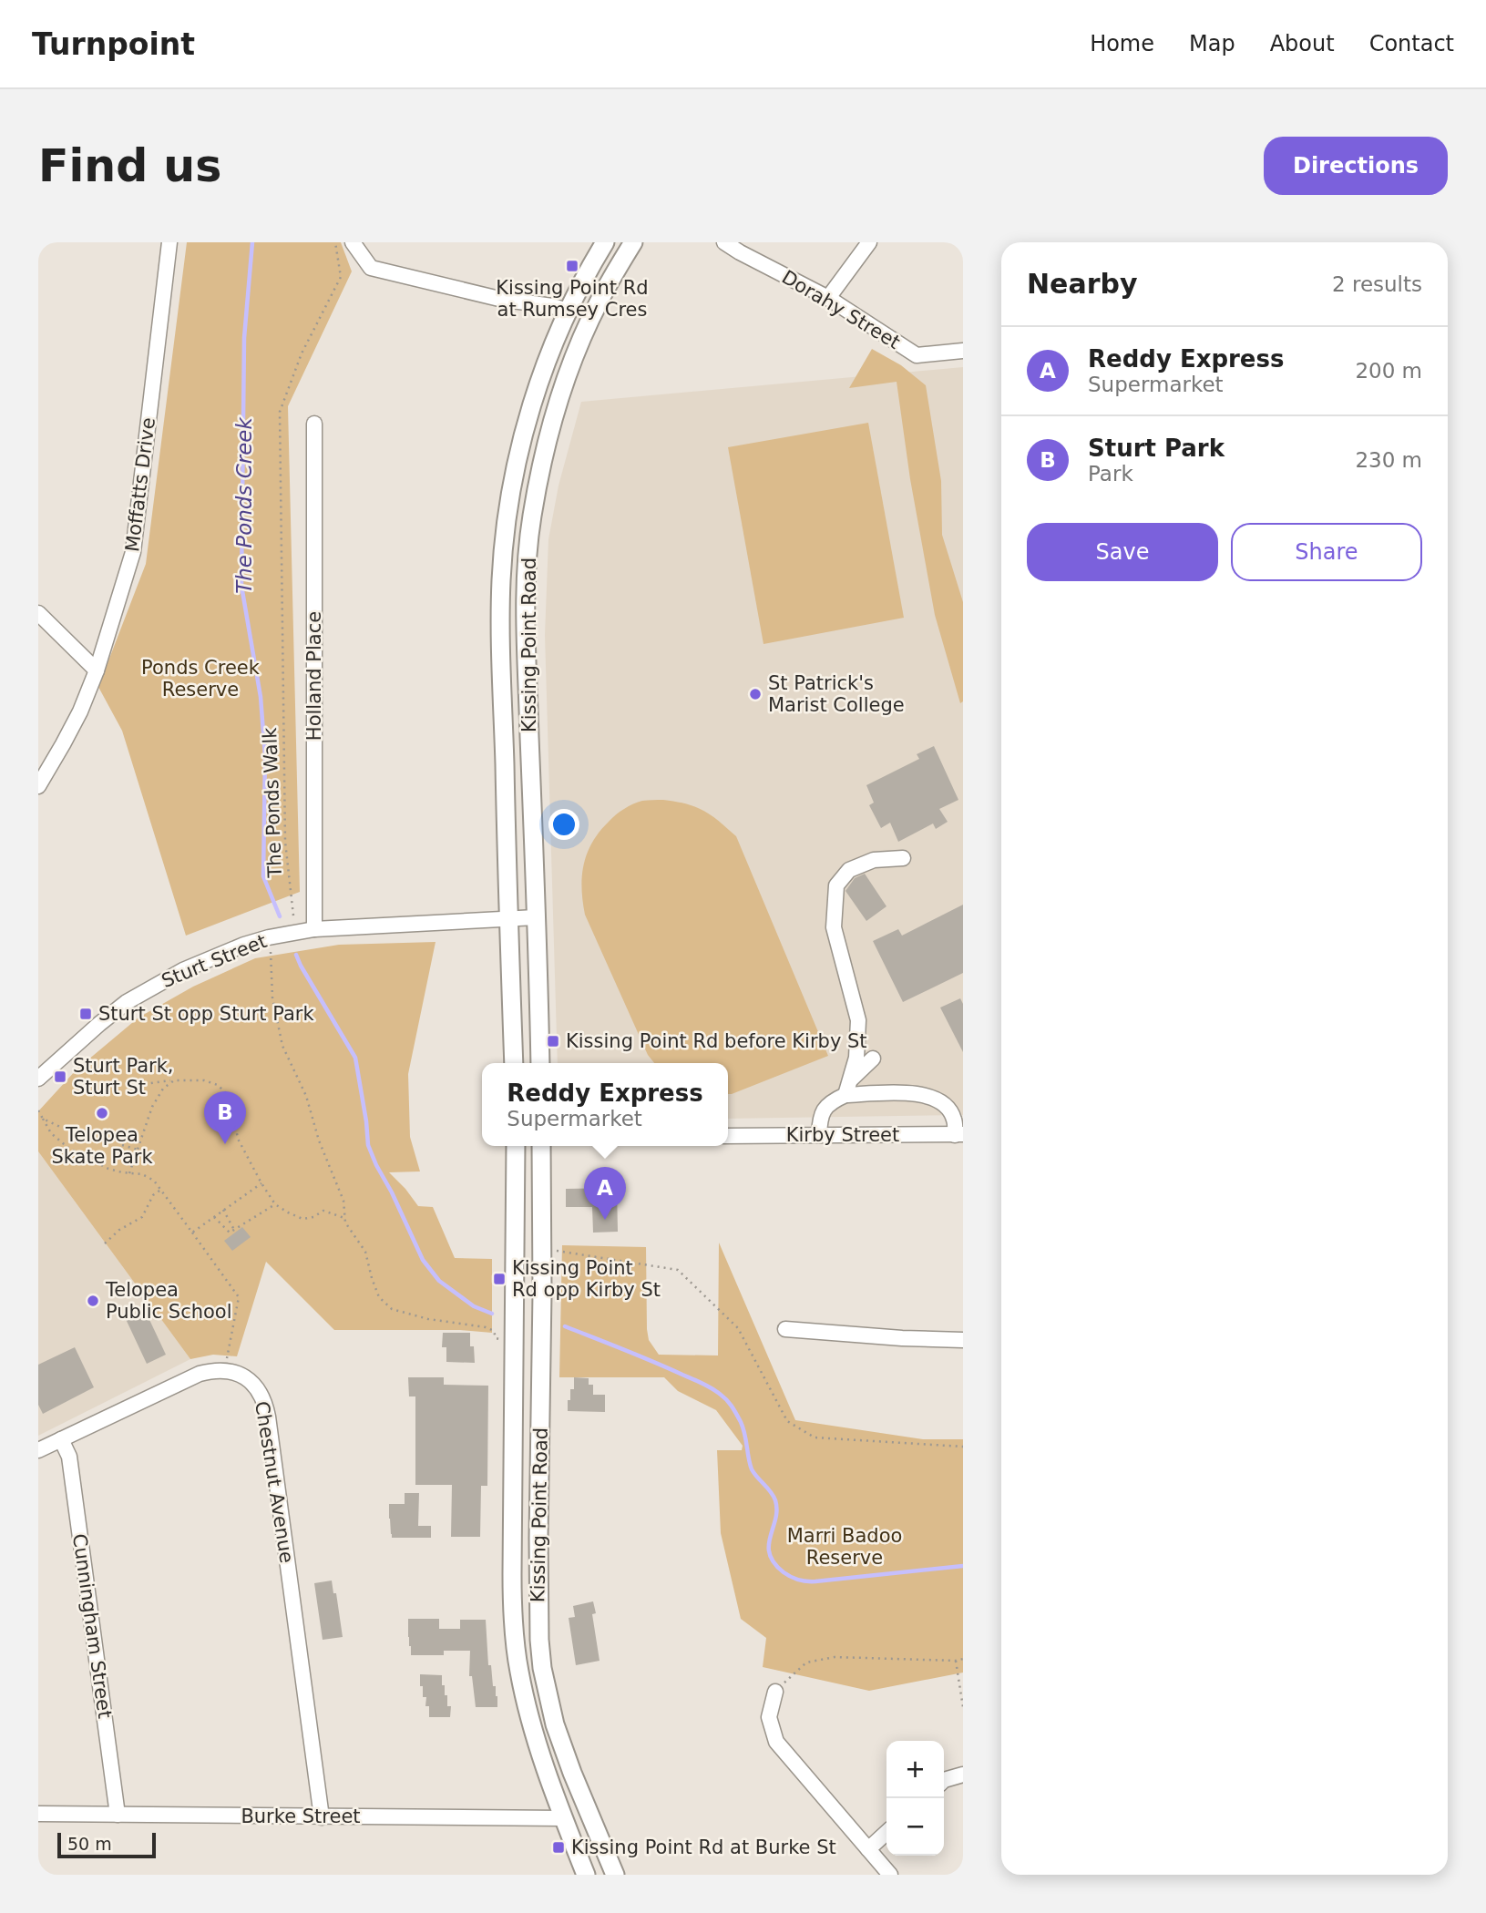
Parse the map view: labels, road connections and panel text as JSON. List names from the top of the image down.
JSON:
{
  "streets": {
    "main road": ["Kissing Point Road"],
    "street": [
      "Dorahy Street",
      "Moffatts Drive",
      "Holland Place",
      "Sturt Street",
      "Kirby Street",
      "Chestnut Avenue",
      "Cunningham Street",
      "Burke Street"
    ],
    "path": ["The Ponds Walk"]
  },
  "crossings": [
    ["Kissing Point Road", "Sturt Street"],
    ["Kissing Point Road", "Burke Street"],
    ["Holland Place", "Sturt Street"],
    ["Chestnut Avenue", "Burke Street"],
    ["Cunningham Street", "Burke Street"]
  ],
  "water": ["The Ponds Creek"],
  "parks": ["Ponds Creek Reserve", "Marri Badoo Reserve"],
  "places": {
    "transit": [
      "Kissing Point Rd at Rumsey Cres",
      "Sturt St opp Sturt Park",
      "Kissing Point Rd before Kirby St",
      "Sturt Park, Sturt St",
      "Kissing Point Rd opp Kirby St",
      "Kissing Point Rd at Burke St"
    ],
    "other": ["St Patrick's Marist College", "Telopea Skate Park", "Telopea Public School"]
  },
  "scale_bar": "50 m",
  "page": {
    "header": "Turnpoint",
    "nav": [
      "Home",
      "Map",
      "About",
      "Contact"
    ],
    "buttons": [
      "Directions",
      ["Save", "Share"]
    ],
    "title": "Find us",
    "heading": ["Nearby", "2 results"],
    "list": [
      {
        "mark": "A",
        "name": "Reddy Express",
        "note": "Supermarket",
        "value": "200 m"
      },
      {
        "mark": "B",
        "name": "Sturt Park",
        "note": "Park",
        "value": "230 m"
      }
    ],
    "popup": ["Reddy Express", "Supermarket"],
    "pins": ["B", "A"],
    "map_buttons": ["+", "−"],
    "scale": "50 m"
  }
}
